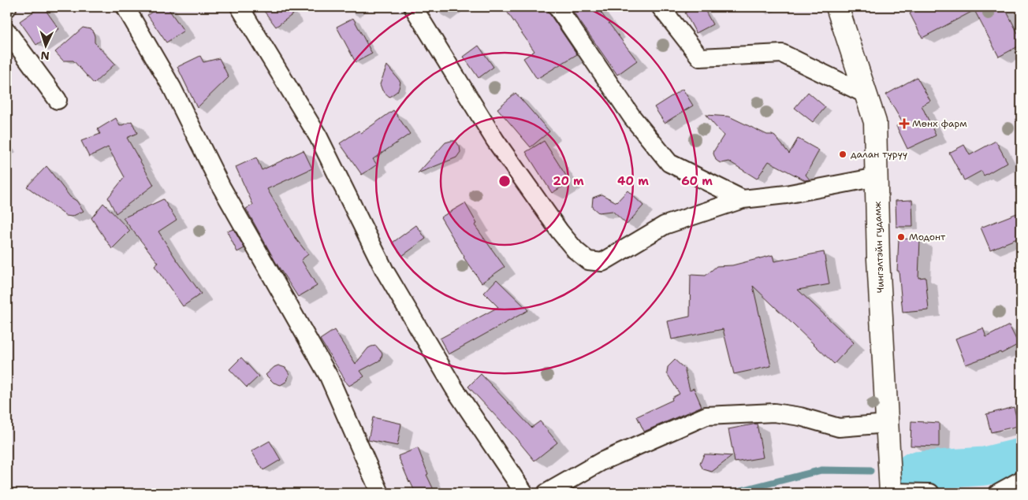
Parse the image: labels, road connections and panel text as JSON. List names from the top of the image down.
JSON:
{
  "streets": {
    "main road": ["Чингэлтэйн гудамж"]
  },
  "places": {
    "health": ["Мөнх фарм"],
    "other": ["далан түрүү", "Модонт"]
  },
  "north": "bottom",
  "rings": ["20 m", "40 m", "60 m"]
}
